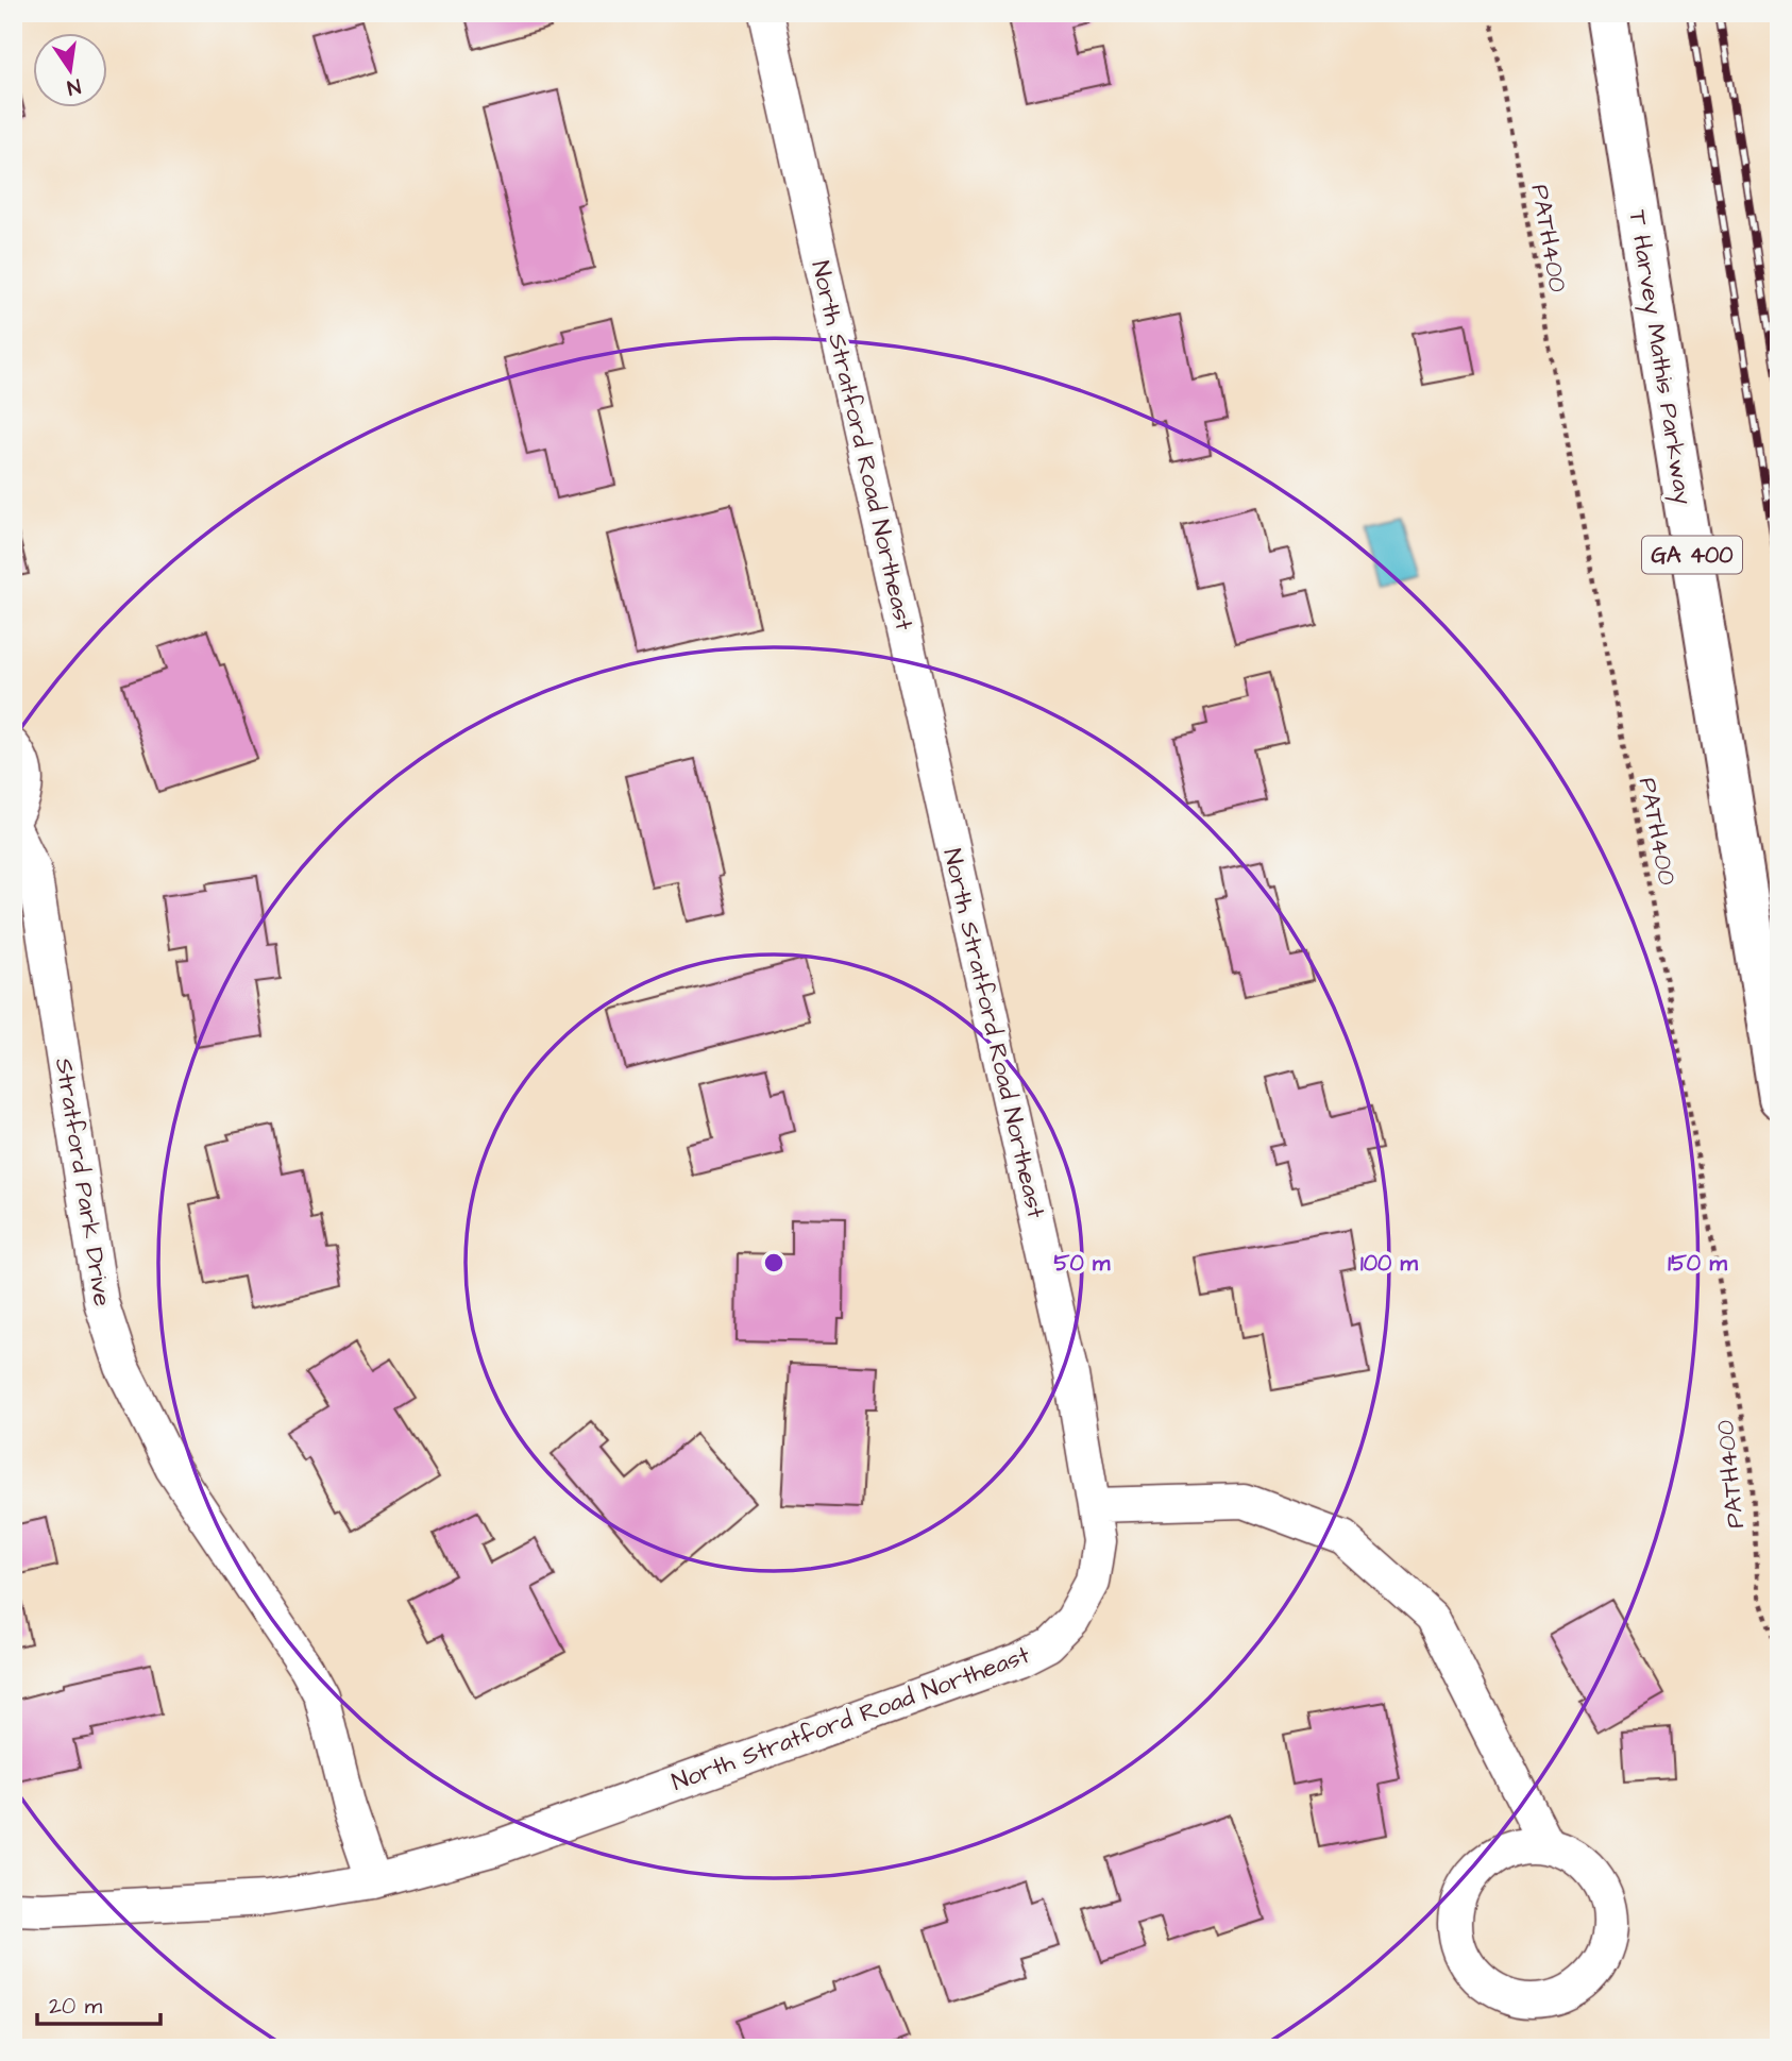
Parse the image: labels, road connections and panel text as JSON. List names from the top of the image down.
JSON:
{
  "streets": {
    "highway": ["T Harvey Mathis Parkway", "GA 400"],
    "street": ["North Stratford Road Northeast", "Stratford Park Drive"],
    "path": ["PATH400"]
  },
  "crossings": [
    ["North Stratford Road Northeast", "Stratford Park Drive"]
  ],
  "scale_bar": "20 m",
  "north": "bottom",
  "rings": ["50 m", "100 m", "150 m"]
}
